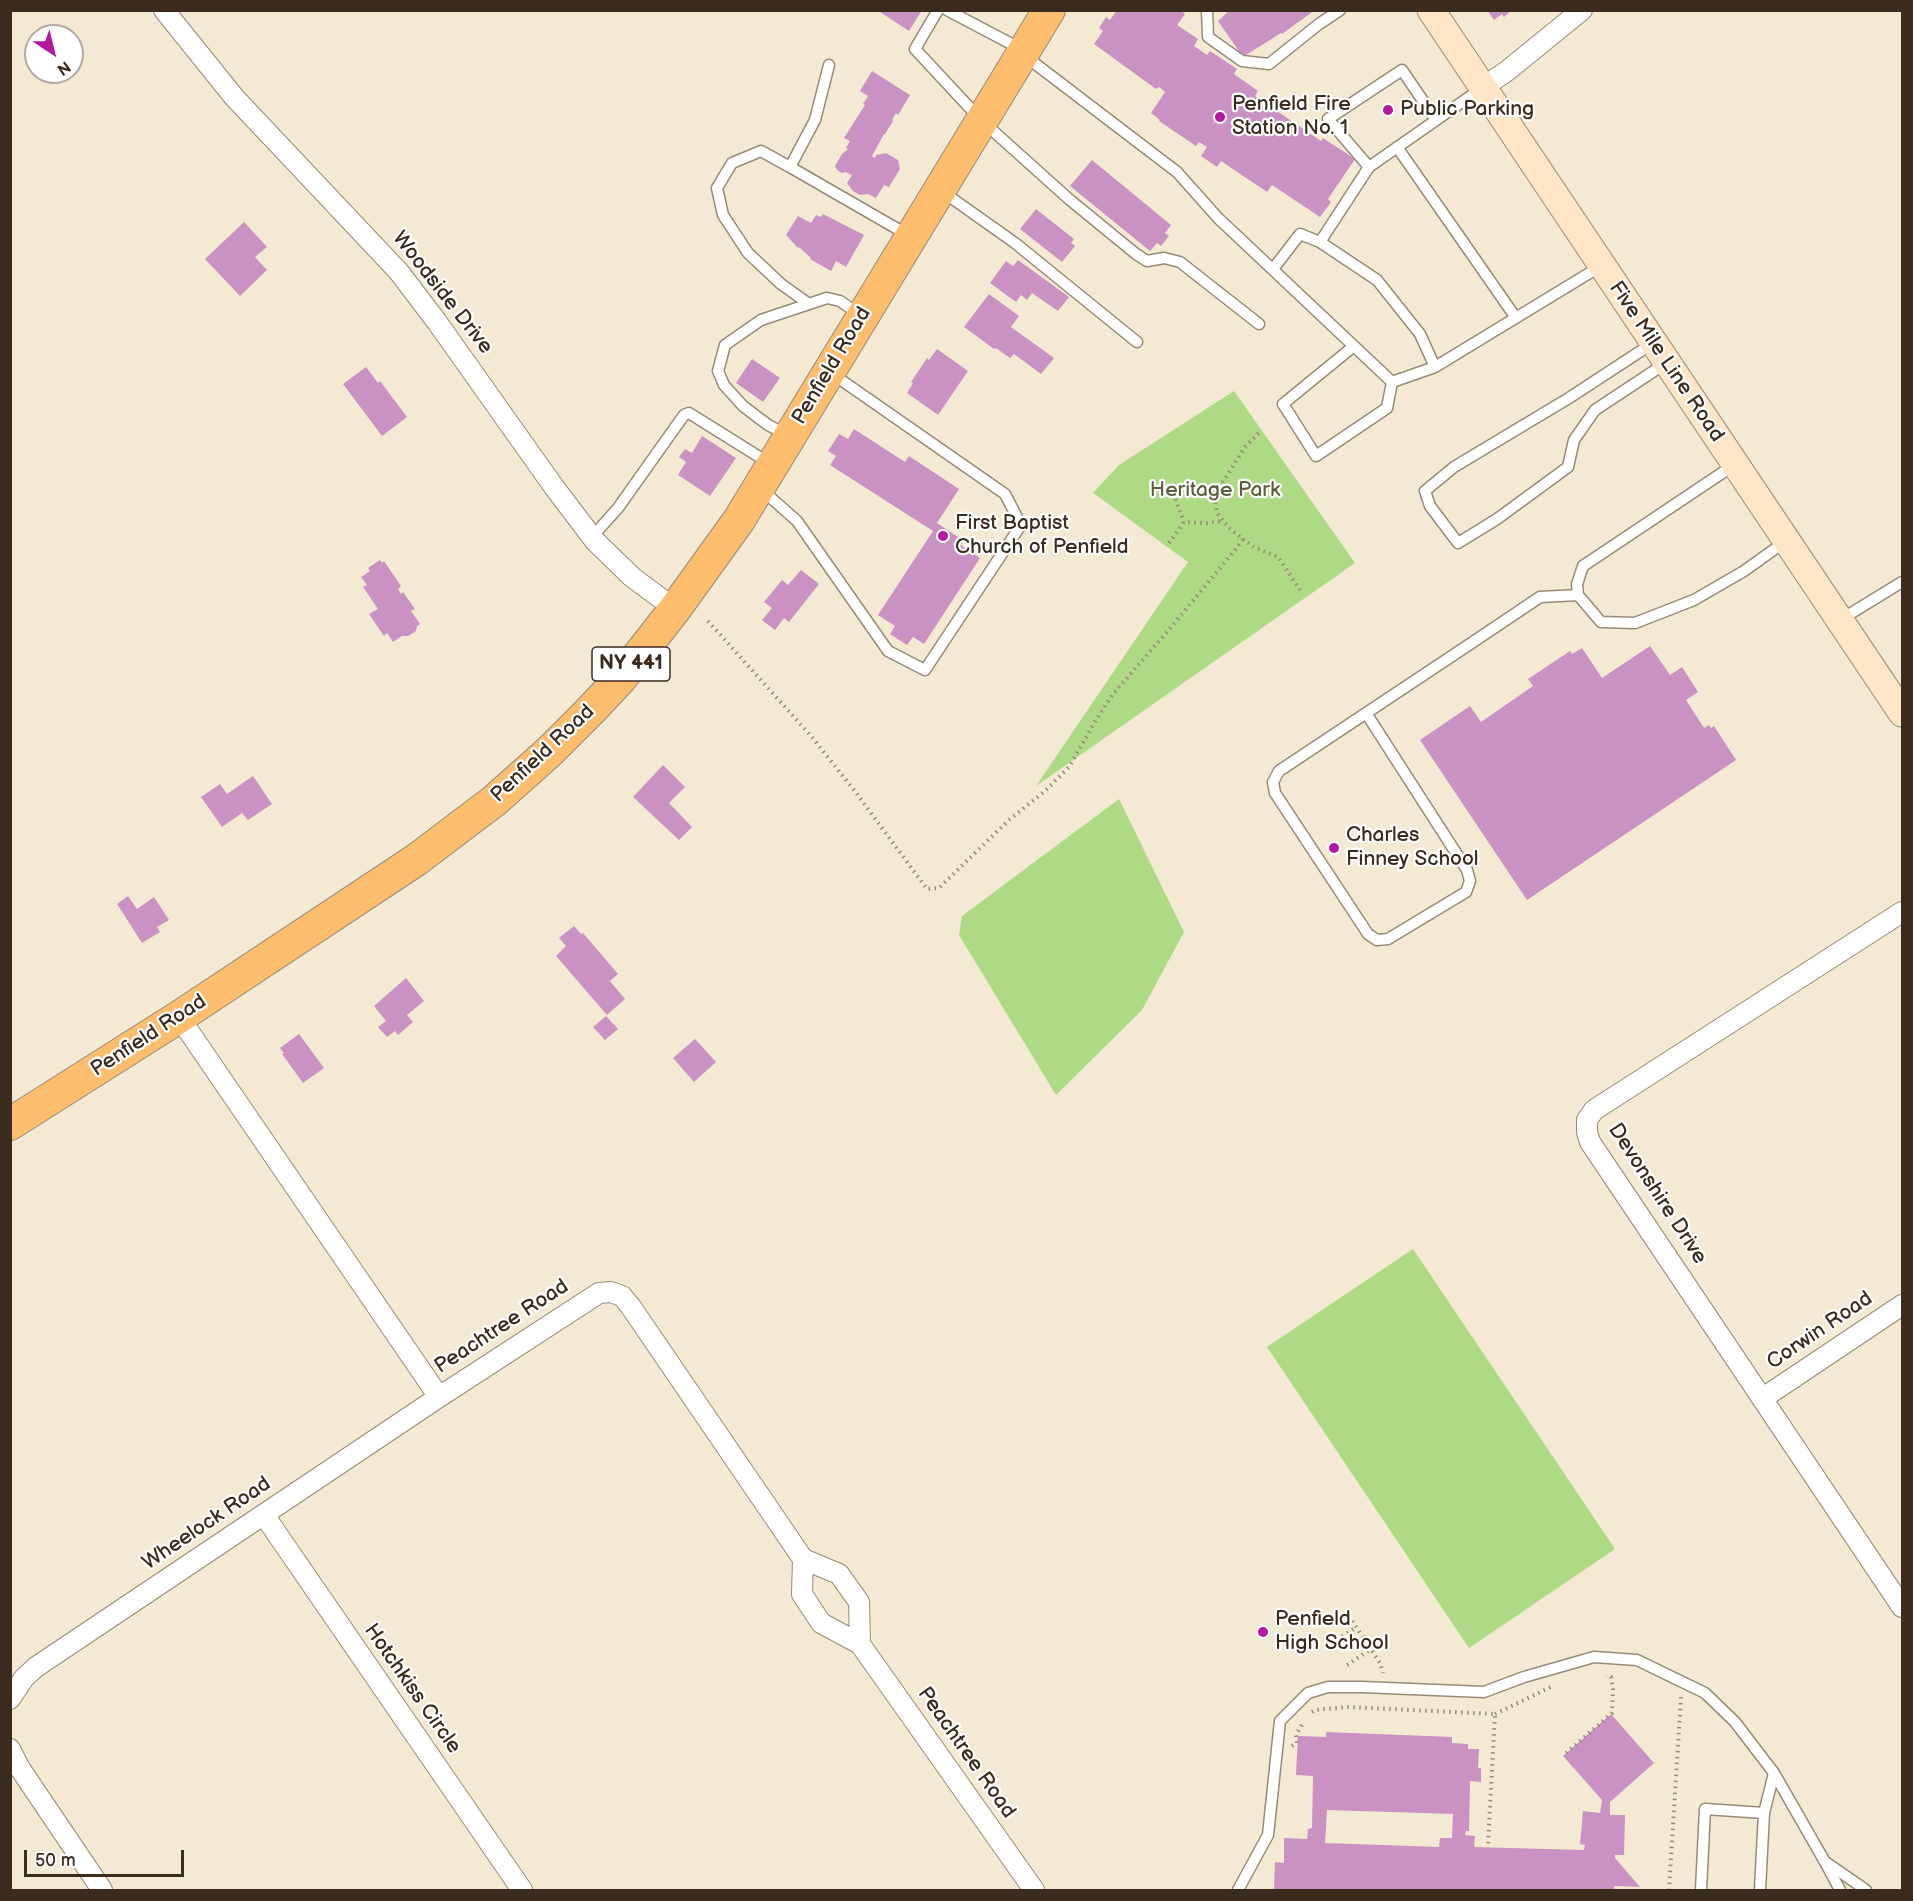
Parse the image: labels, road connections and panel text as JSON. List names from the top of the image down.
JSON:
{
  "streets": {
    "main road": ["Five Mile Line Road", "Penfield Road", "NY 441"],
    "street": [
      "Woodside Drive",
      "Devonshire Drive",
      "Peachtree Road",
      "Corwin Road",
      "Wheelock Road",
      "Hotchkiss Circle"
    ]
  },
  "crossings": [
    ["Woodside Drive", "Penfield Road"],
    ["Penfield Road", "Peachtree Road"],
    ["Devonshire Drive", "Corwin Road"],
    ["Peachtree Road", "Wheelock Road"],
    ["Wheelock Road", "Hotchkiss Circle"]
  ],
  "parks": ["Heritage Park"],
  "places": [
    "Public Parking",
    "Penfield Fire Station No. 1",
    "First Baptist Church of Penfield",
    "Charles Finney School",
    "Penfield High School"
  ],
  "scale_bar": "50 m",
  "north": "bottom right"
}
